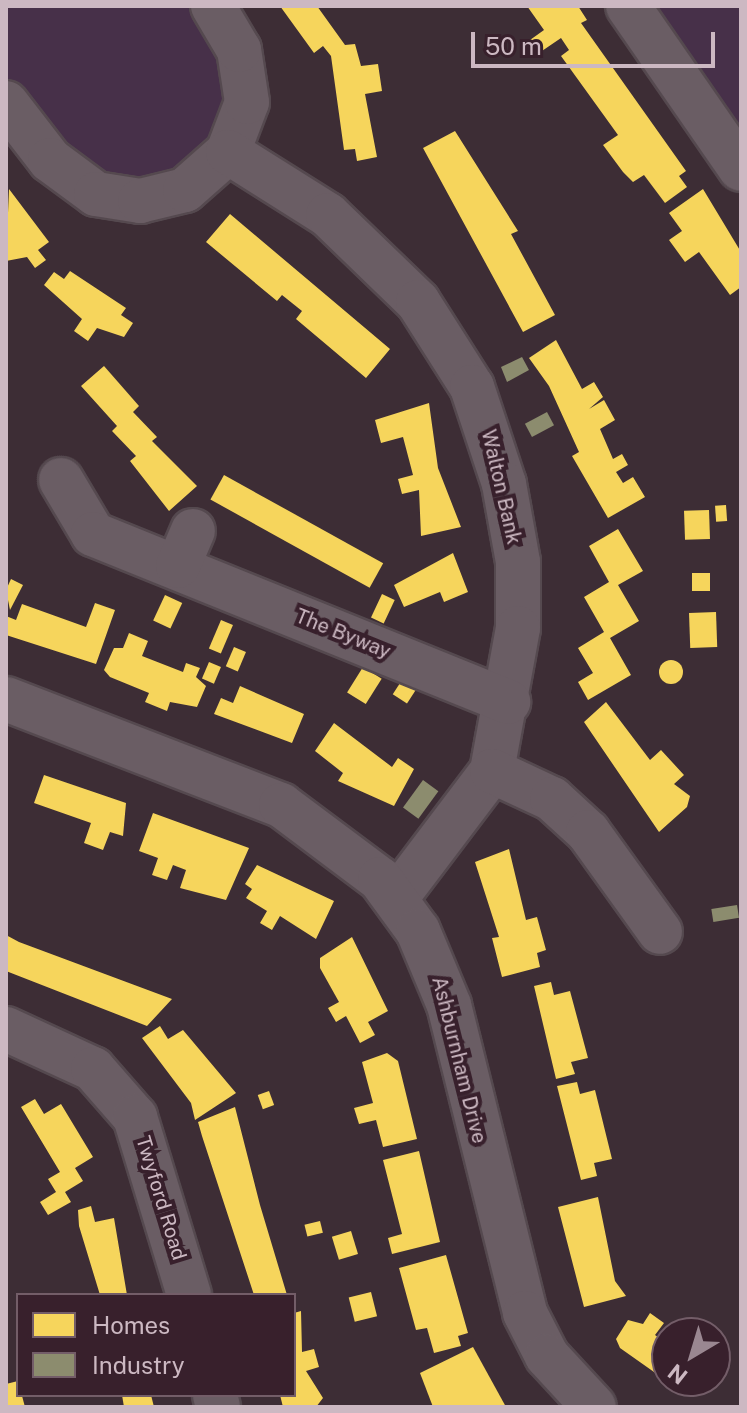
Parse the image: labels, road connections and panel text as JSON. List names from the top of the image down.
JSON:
{
  "streets": {
    "street": [
      "Walton Bank",
      "The Byway",
      "Ashburnham Drive",
      "Twyford Road"
    ]
  },
  "crossings": [
    ["Walton Bank", "The Byway"],
    ["Walton Bank", "Ashburnham Drive"]
  ],
  "legend": ["Homes", "Industry"],
  "scale_bar": "50 m",
  "north": "bottom left"
}
